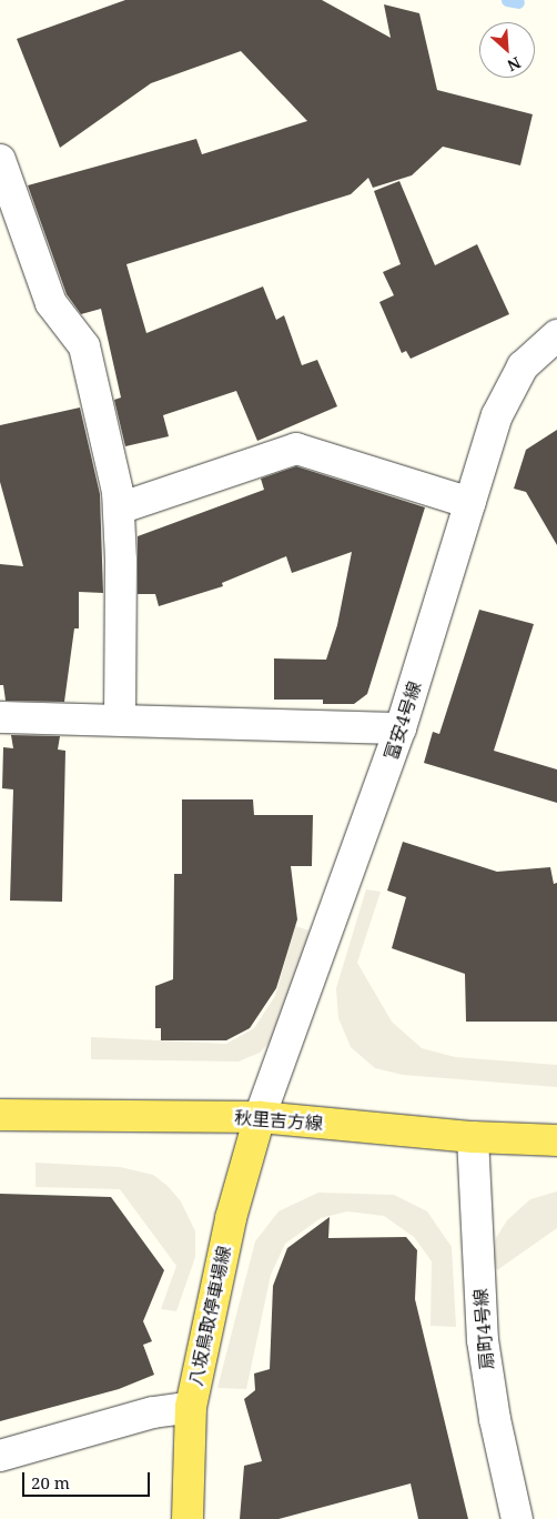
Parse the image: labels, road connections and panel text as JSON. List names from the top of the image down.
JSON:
{
  "streets": {
    "main road": ["秋里吉方線", "八坂鳥取停車場線"],
    "street": ["富安4号線", "扇町4号線"]
  },
  "crossings": [
    ["富安4号線", "秋里吉方線"],
    ["富安4号線", "八坂鳥取停車場線"],
    ["秋里吉方線", "八坂鳥取停車場線"],
    ["秋里吉方線", "扇町4号線"]
  ],
  "scale_bar": "20 m",
  "north": "bottom right"
}
